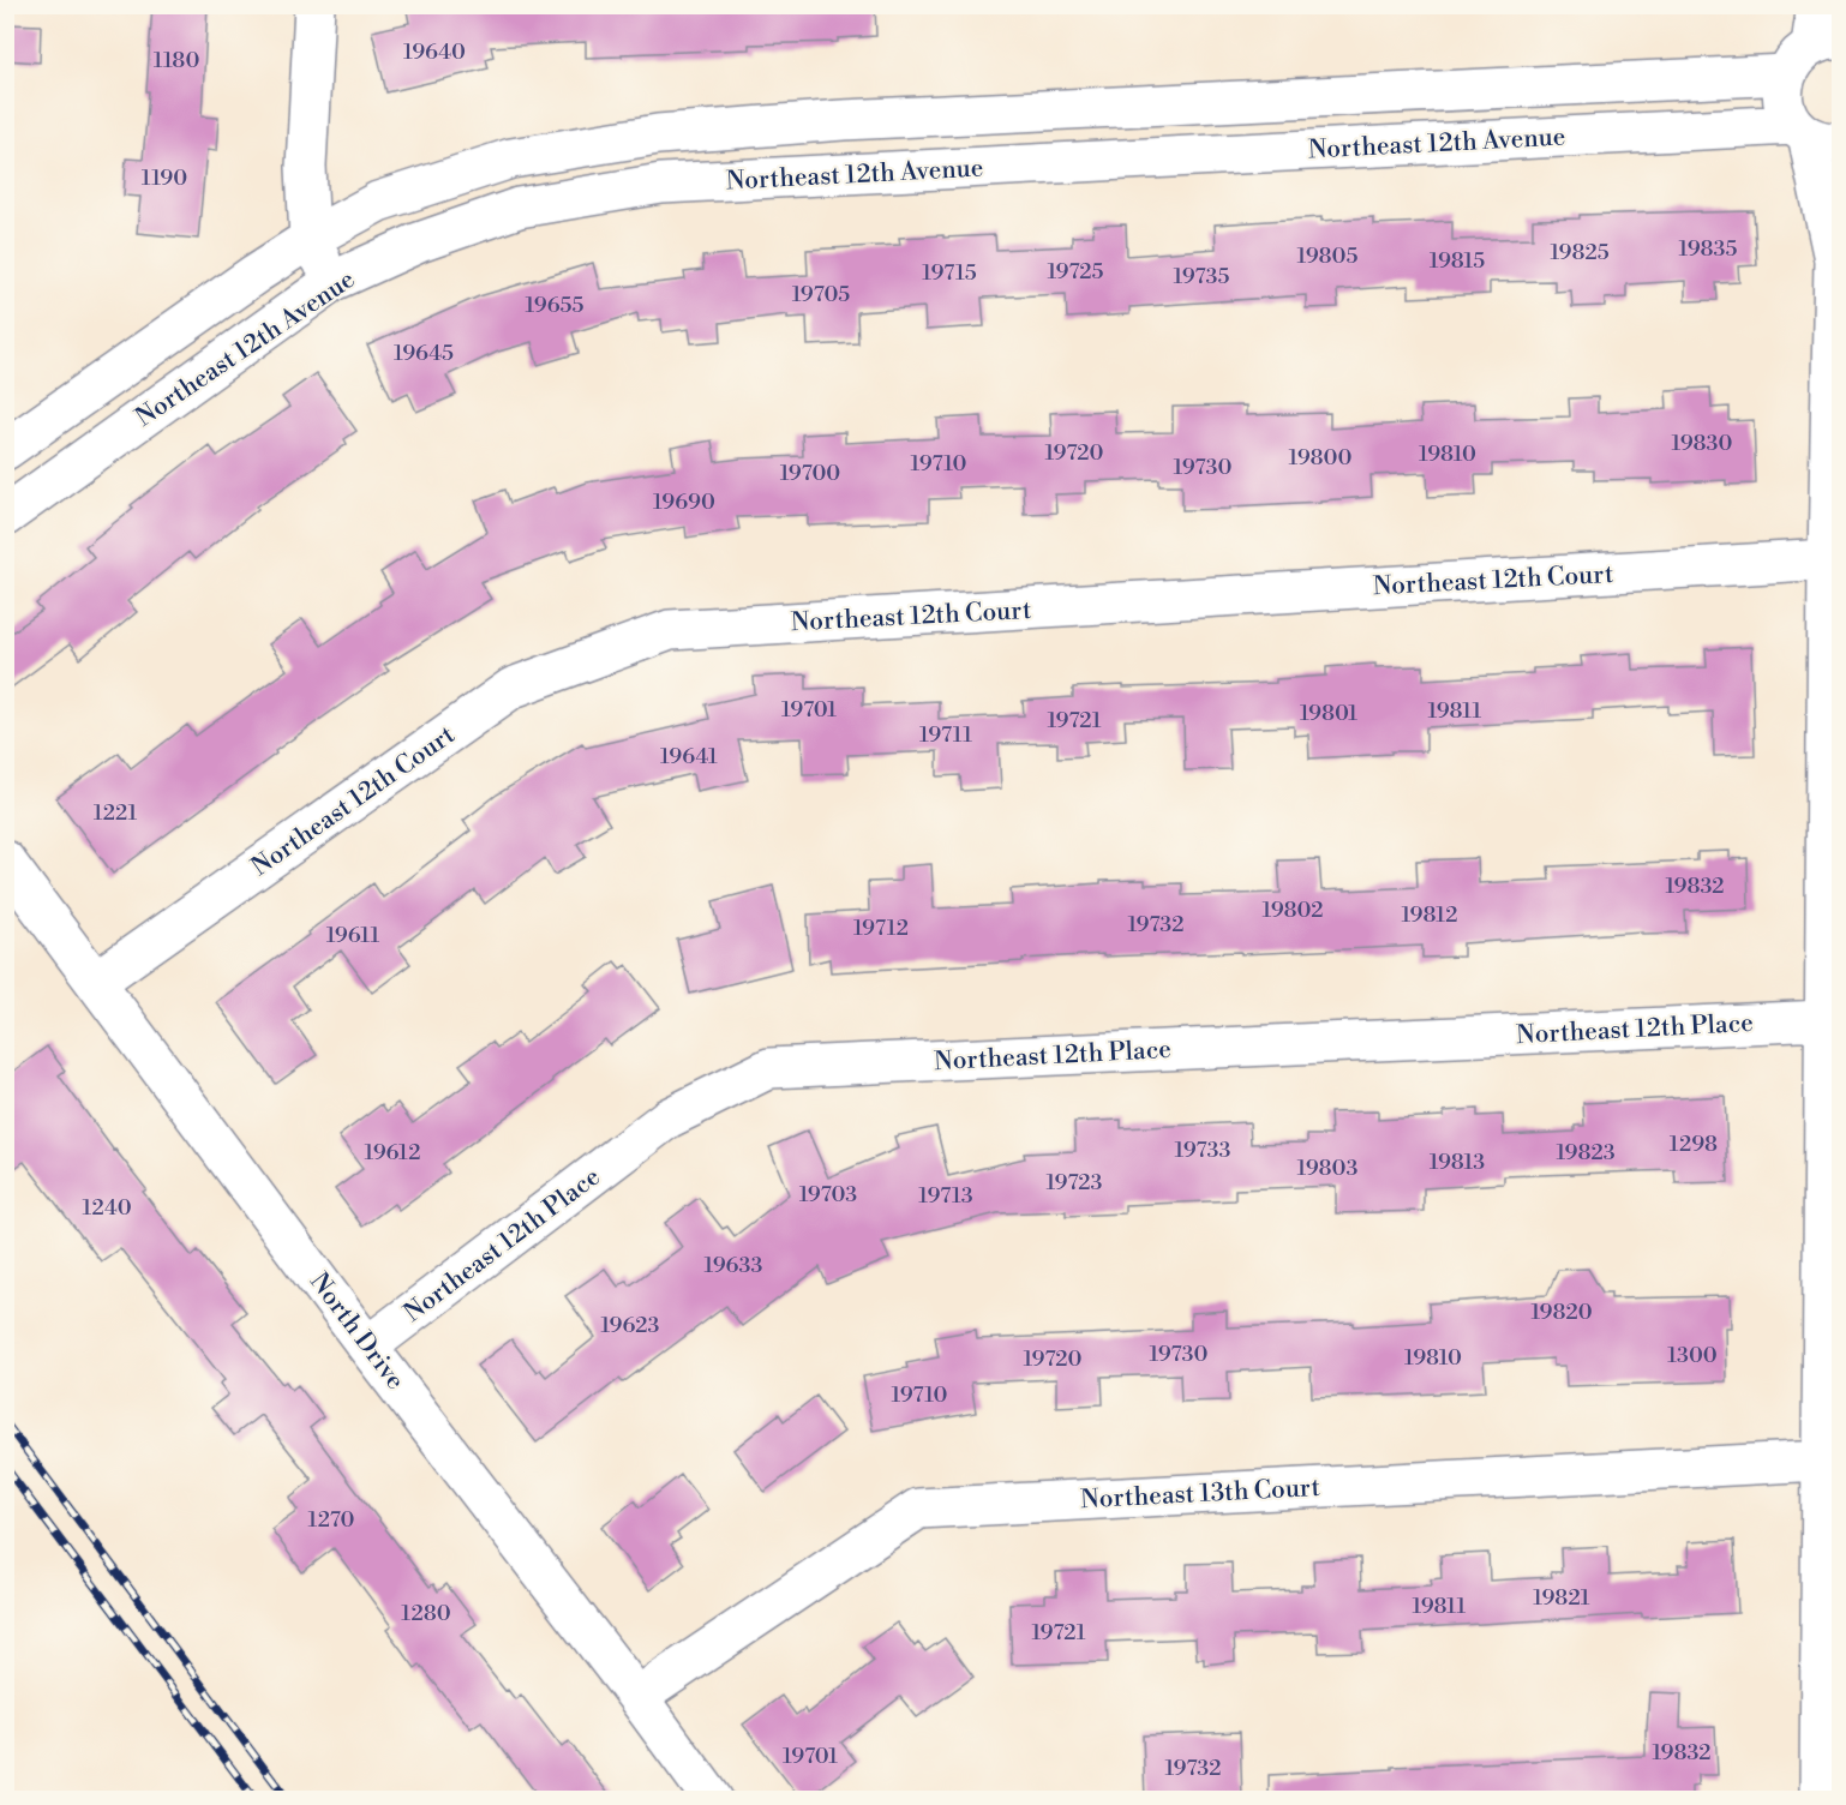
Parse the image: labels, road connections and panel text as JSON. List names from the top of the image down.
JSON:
{
  "streets": {
    "street": [
      "Northeast 12th Avenue",
      "Northeast 12th Court",
      "Northeast 12th Place",
      "North Drive",
      "Northeast 13th Court"
    ]
  },
  "crossings": [
    ["Northeast 12th Court", "North Drive"],
    ["Northeast 12th Place", "North Drive"],
    ["North Drive", "Northeast 13th Court"]
  ],
  "house_numbers": [
    "19640",
    "1180",
    "1190",
    "19835",
    "19825",
    "19805",
    "19815",
    "19725",
    "19715",
    "19735",
    "19705",
    "19655",
    "19645",
    "19830",
    "19720",
    "19810",
    "19800",
    "19710",
    "19730",
    "19700",
    "19690",
    "19701",
    "19811",
    "19801",
    "19721",
    "19711",
    "19641",
    "1221",
    "19832",
    "19802",
    "19812",
    "19732",
    "19712",
    "19611",
    "1298",
    "19733",
    "19612",
    "19823",
    "19813",
    "19803",
    "19723",
    "19703",
    "19713",
    "1240",
    "19633",
    "19820",
    "19623",
    "19730",
    "1300",
    "19810",
    "19720",
    "19710",
    "1270",
    "19821",
    "19811",
    "1280",
    "19721",
    "19832",
    "19701",
    "19732"
  ]
}
